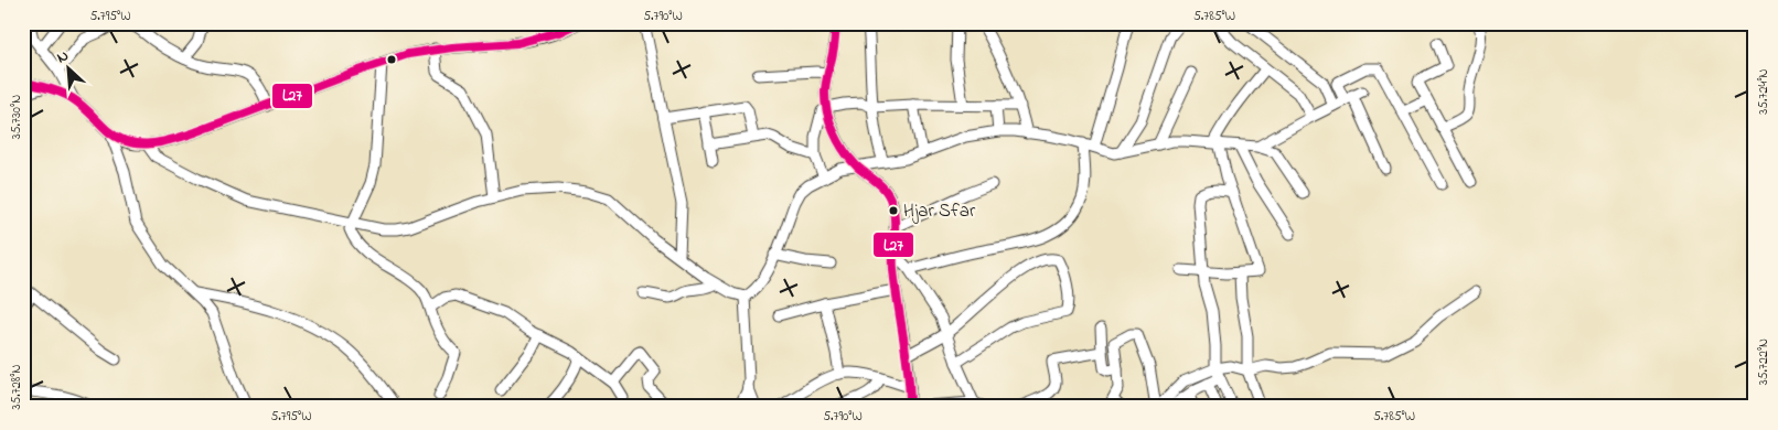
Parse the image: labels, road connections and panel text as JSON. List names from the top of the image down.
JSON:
{
  "places": ["Hjar Sfar"],
  "lines": ["transit line L27"],
  "north": "top left",
  "coordinates": [
    "5.795°W",
    "5.790°W",
    "5.785°W",
    "35.724°N",
    "35.730°N",
    "35.722°N",
    "35.728°N"
  ]
}
